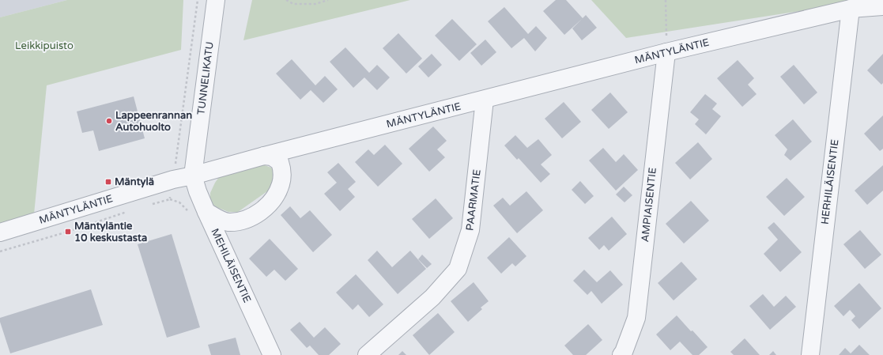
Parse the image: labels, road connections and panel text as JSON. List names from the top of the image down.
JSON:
{
  "streets": {
    "street": [
      "MÄNTYLÄNTIE",
      "TUNNELIKATU",
      "HERHILÄISENTIE",
      "PAARMATIE",
      "AMPIAISENTIE",
      "MEHILÄISENTIE"
    ]
  },
  "crossings": [
    ["MÄNTYLÄNTIE", "TUNNELIKATU"],
    ["MÄNTYLÄNTIE", "HERHILÄISENTIE"],
    ["MÄNTYLÄNTIE", "PAARMATIE"],
    ["MÄNTYLÄNTIE", "AMPIAISENTIE"],
    ["MÄNTYLÄNTIE", "MEHILÄISENTIE"],
    ["TUNNELIKATU", "MEHILÄISENTIE"]
  ],
  "parks": ["Leikkipuisto"],
  "places": {
    "other": ["Lappeenrannan Autohuolto"],
    "transit": ["Mäntylä", "Mäntyläntie 10 keskustasta"]
  }
}
